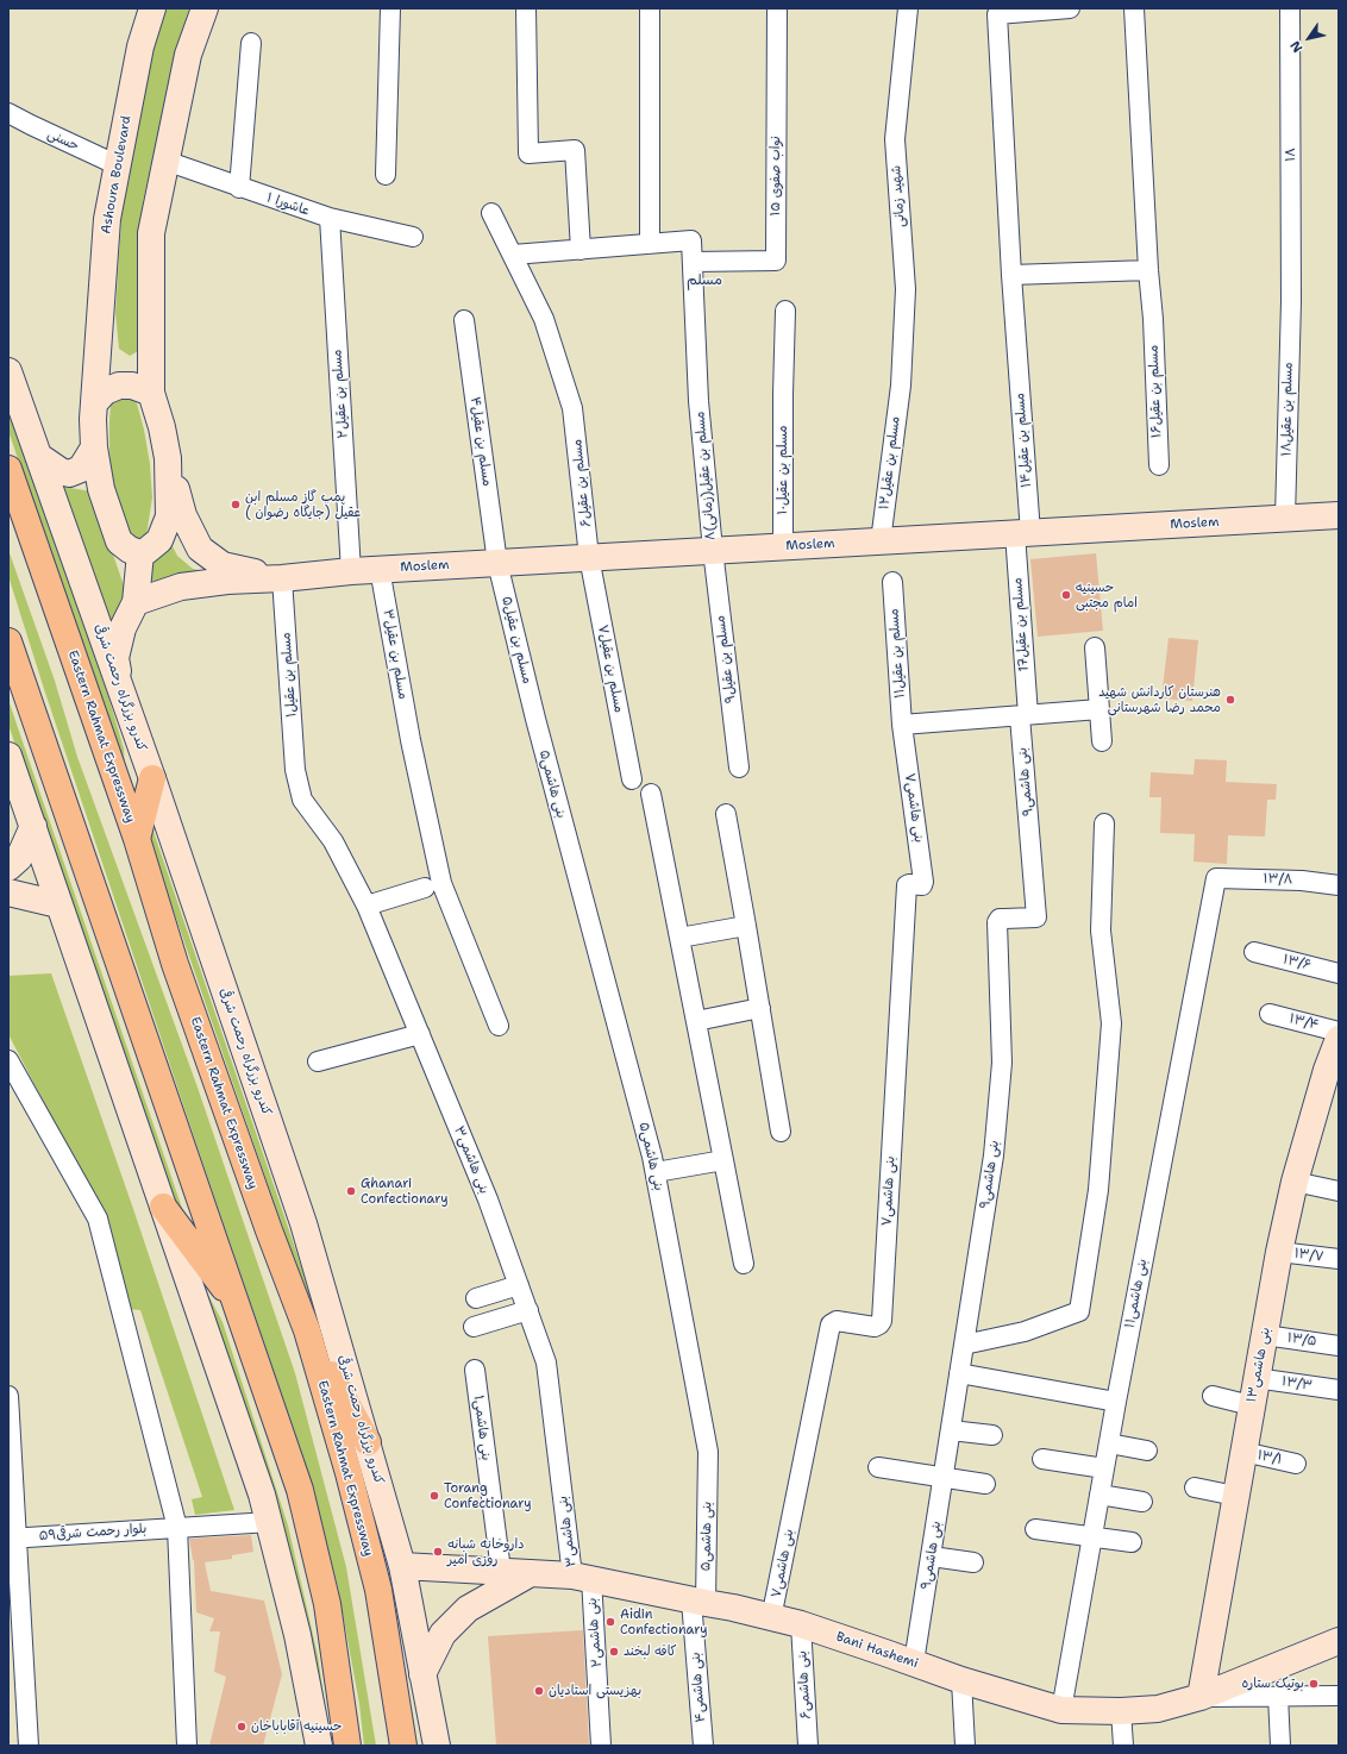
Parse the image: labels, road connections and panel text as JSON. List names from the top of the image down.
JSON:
{
  "streets": {
    "highway": ["Eastern Rahmat Expressway"],
    "street": [
      "حسنی",
      "۱۸",
      "Ashoura Boulevard",
      "نواب صفوی ۱۵",
      "شهید زمانی",
      "عاشورا ۱",
      "مسلم بن عقیل۱۶",
      "مسلم بن عقیل۲",
      "مسلم بن عقیل۱۸",
      "مسلم بن عقیل۱۴",
      "مسلم بن عقیل۴",
      "مسلم بن عقیل۱۲",
      "مسلم بن عقیل۱۰",
      "۸مسلم بن عقیل(زمانی)",
      "مسلم بن عقیل۶",
      "Moslem",
      "مسلم بن عقیل17",
      "مسلم بن عقیل۵",
      "مسلم بن عقیل۱۱",
      "مسلم بن عقیل۳",
      "مسلم بن عقیل۹",
      "مسلم بن عقیل۷",
      "مسلم بن عقیل۱",
      "کندرو بزرگراه رحمت شرقی",
      "بنی هاشمی۹",
      "بنی هاشمی۵",
      "بنی هاشمی۷",
      "۱۳/۸",
      "۱۳/۶",
      "۱۳/۴",
      "بنی هاشمی۳",
      "۱۳/۷",
      "بنی هاشمی۱۱",
      "۱۳/۵",
      "بنی هاشمی۱۳",
      "۱۳/۳",
      "بنی هاشمی۱",
      "۱۳/۱",
      "۵۹بلوار رحمت شرقی",
      "۲بنی هاشمی",
      "Bani Hashemi",
      "۶بنی هاشمی",
      "۴بنی هاشمی"
    ]
  },
  "crossings": [
    ["حسنی", "Ashoura Boulevard"],
    ["۱۸", "مسلم بن عقیل۱۸"],
    ["نواب صفوی ۱۵", "۸مسلم بن عقیل(زمانی)"],
    ["شهید زمانی", "مسلم بن عقیل۱۲"],
    ["عاشورا ۱", "مسلم بن عقیل۲"],
    ["مسلم بن عقیل۲", "Moslem"],
    ["مسلم بن عقیل۱۸", "Moslem"],
    ["مسلم بن عقیل۱۴", "Moslem"],
    ["مسلم بن عقیل۱۴", "مسلم بن عقیل17"],
    ["مسلم بن عقیل۴", "Moslem"],
    ["مسلم بن عقیل۴", "مسلم بن عقیل۵"],
    ["مسلم بن عقیل۱۲", "Moslem"],
    ["مسلم بن عقیل۱۰", "Moslem"],
    ["۸مسلم بن عقیل(زمانی)", "Moslem"],
    ["۸مسلم بن عقیل(زمانی)", "مسلم بن عقیل۹"],
    ["مسلم بن عقیل۶", "Moslem"],
    ["مسلم بن عقیل۶", "مسلم بن عقیل۷"],
    ["Moslem", "مسلم بن عقیل17"],
    ["Moslem", "مسلم بن عقیل۵"],
    ["Moslem", "مسلم بن عقیل۳"],
    ["Moslem", "مسلم بن عقیل۹"],
    ["Moslem", "مسلم بن عقیل۷"],
    ["Moslem", "مسلم بن عقیل۱"],
    ["مسلم بن عقیل17", "بنی هاشمی۹"],
    ["مسلم بن عقیل۵", "بنی هاشمی۵"],
    ["مسلم بن عقیل۱۱", "بنی هاشمی۷"],
    ["مسلم بن عقیل۱", "بنی هاشمی۳"],
    ["کندرو بزرگراه رحمت شرقی", "Bani Hashemi"],
    ["بنی هاشمی۹", "Bani Hashemi"],
    ["بنی هاشمی۵", "Bani Hashemi"],
    ["بنی هاشمی۵", "۴بنی هاشمی"],
    ["بنی هاشمی۷", "Bani Hashemi"],
    ["۱۳/۸", "بنی هاشمی۱۱"],
    ["بنی هاشمی۳", "۲بنی هاشمی"],
    ["بنی هاشمی۳", "Bani Hashemi"],
    ["۱۳/۷", "بنی هاشمی۱۳"],
    ["بنی هاشمی۱۱", "Bani Hashemi"],
    ["۱۳/۵", "بنی هاشمی۱۳"],
    ["بنی هاشمی۱۳", "۱۳/۳"],
    ["بنی هاشمی۱۳", "۱۳/۱"],
    ["بنی هاشمی۱۳", "Bani Hashemi"],
    ["بنی هاشمی۱", "Bani Hashemi"],
    ["۲بنی هاشمی", "Bani Hashemi"],
    ["Bani Hashemi", "۶بنی هاشمی"],
    ["Bani Hashemi", "۴بنی هاشمی"]
  ],
  "districts": ["مسلم"],
  "places": [
    "پمپ گاز مسلم ابن عقیل (جایگاه رضوان )",
    "حسینیه امام مجتبی",
    "هنرستان کاردانش شهید محمد رضا شهرستانی",
    "Ghanari Confectionary",
    "Torang Confectionary",
    "داروخانه شبانه روزی امیر",
    "Aidin Confectionary",
    "کافه لبخند",
    "بوتیک ستاره",
    "بهزیستی استادیان",
    "حسینیه آقاباباخان"
  ],
  "north": "bottom left"
}
